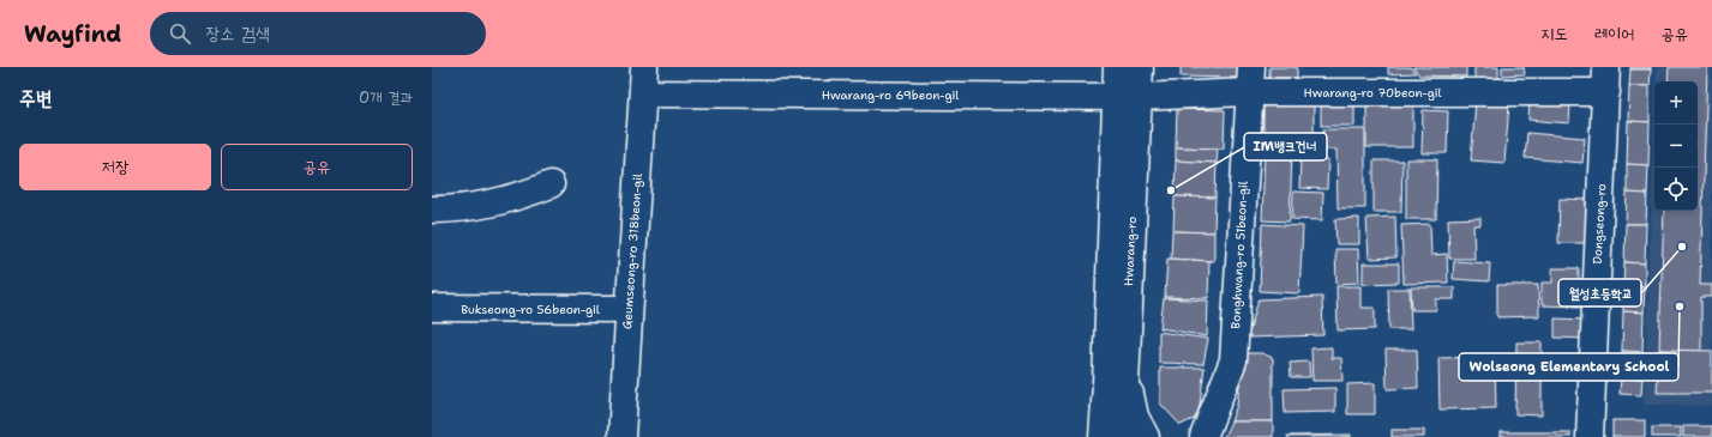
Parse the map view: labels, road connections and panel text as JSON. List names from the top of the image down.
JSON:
{
  "streets": {
    "street": [
      "Hwarang-ro 70beon-gil",
      "Hwarang-ro 69beon-gil",
      "Dongseong-ro",
      "Geumseong-ro 318beon-gil",
      "Hwarang-ro",
      "Bonghwang-ro 51beon-gil",
      "Bukseong-ro 56beon-gil"
    ]
  },
  "crossings": [
    ["Hwarang-ro 70beon-gil", "Hwarang-ro 69beon-gil"],
    ["Hwarang-ro 70beon-gil", "Dongseong-ro"],
    ["Hwarang-ro 70beon-gil", "Hwarang-ro"],
    ["Hwarang-ro 70beon-gil", "Bonghwang-ro 51beon-gil"],
    ["Hwarang-ro 69beon-gil", "Geumseong-ro 318beon-gil"],
    ["Hwarang-ro 69beon-gil", "Hwarang-ro"],
    ["Geumseong-ro 318beon-gil", "Bukseong-ro 56beon-gil"]
  ],
  "places": ["IM뱅크건너", "월성초등학교", "Wolseong Elementary School"],
  "page": {
    "header": "Wayfind",
    "search": "장소 검색",
    "nav": ["지도", "레이어", "공유"],
    "heading": ["주변", "0개 결과"],
    "map_buttons": ["+", "−"],
    "buttons": ["저장", "공유"]
  }
}
